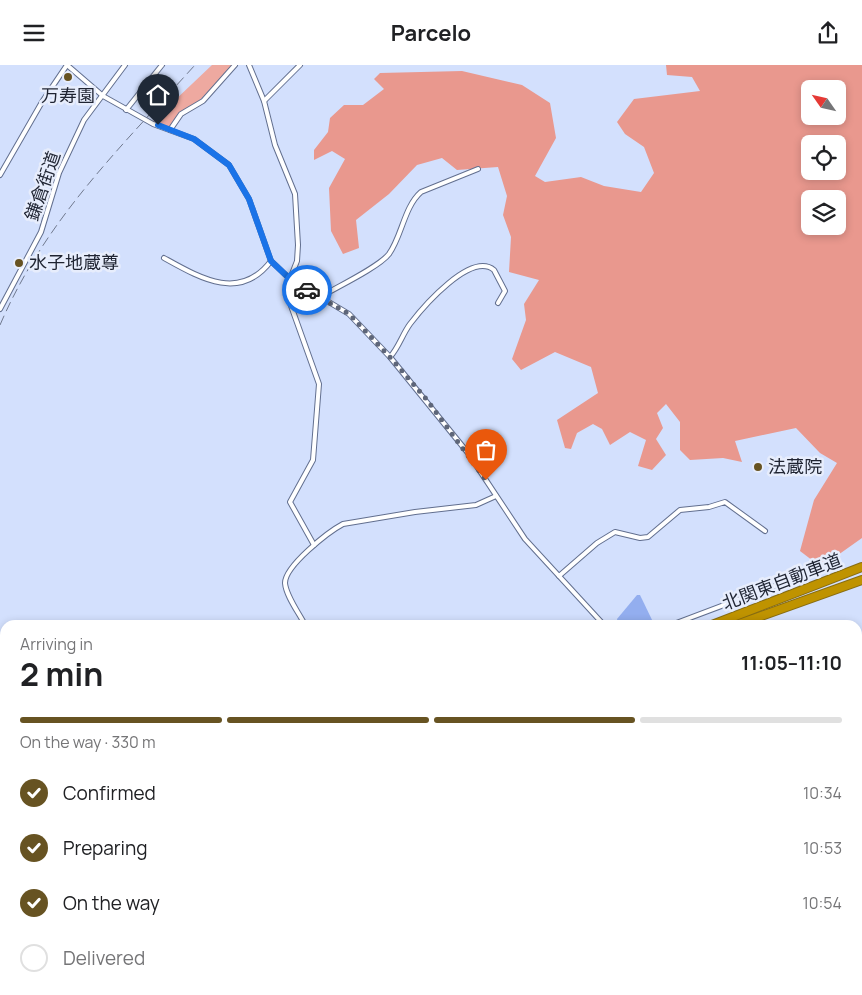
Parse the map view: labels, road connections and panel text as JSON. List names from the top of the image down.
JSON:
{
  "streets": {
    "highway": ["北関東自動車道"],
    "street": ["鎌倉街道"]
  },
  "places": ["万寿園", "水子地蔵尊", "法蔵院"],
  "north": "top left",
  "page": {
    "header": "Parcelo",
    "heading": ["2 min", "Arriving in", "11:05–11:10"],
    "bar": "On the way · 330 m",
    "list": [
      ["Confirmed", "10:34"],
      ["Preparing", "10:53"],
      ["On the way", "10:54"],
      "Delivered"
    ]
  }
}
